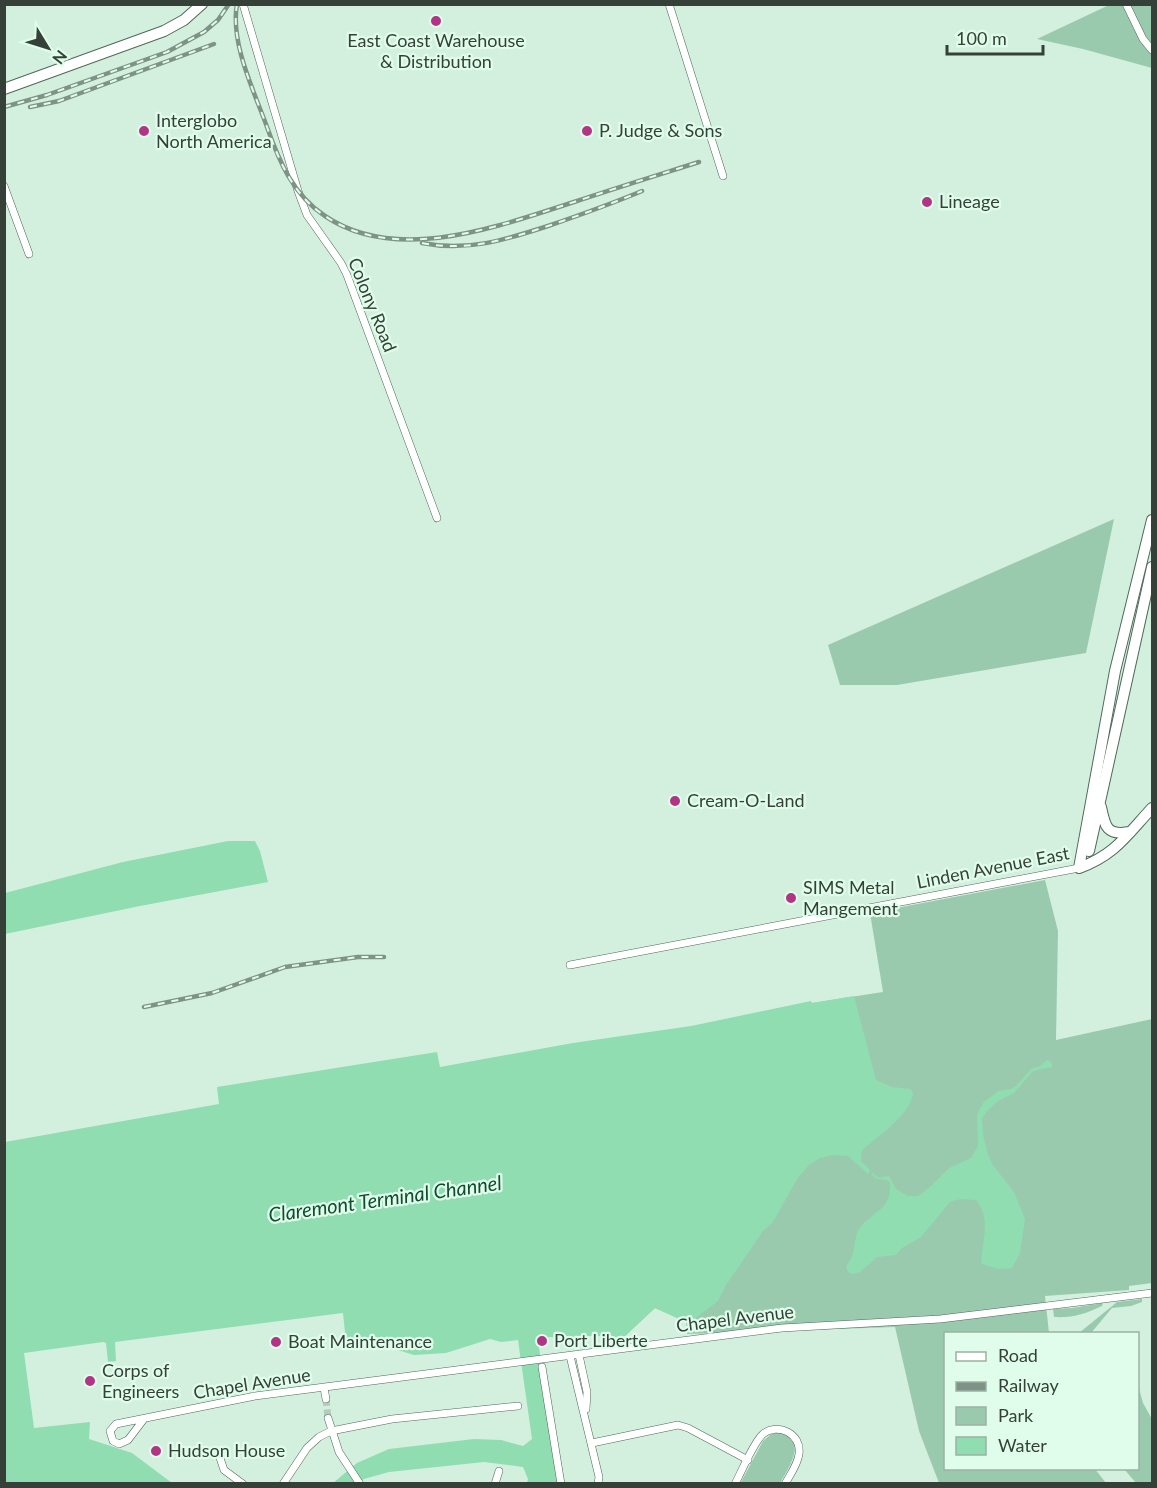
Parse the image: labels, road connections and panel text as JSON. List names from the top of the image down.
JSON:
{
  "streets": {
    "street": ["Colony Road", "Linden Avenue East", "Chapel Avenue"]
  },
  "water": ["Claremont Terminal Channel"],
  "places": [
    "East Coast Warehouse & Distribution",
    "Interglobo North America",
    "P. Judge & Sons",
    "Lineage",
    "Cream-O-Land",
    "SIMS Metal Mangement",
    "Port Liberte",
    "Boat Maintenance",
    "Corps of Engineers",
    "Hudson House"
  ],
  "legend": [
    "Road",
    "Railway",
    "Park",
    "Water"
  ],
  "scale_bar": "100 m",
  "north": "bottom right"
}
